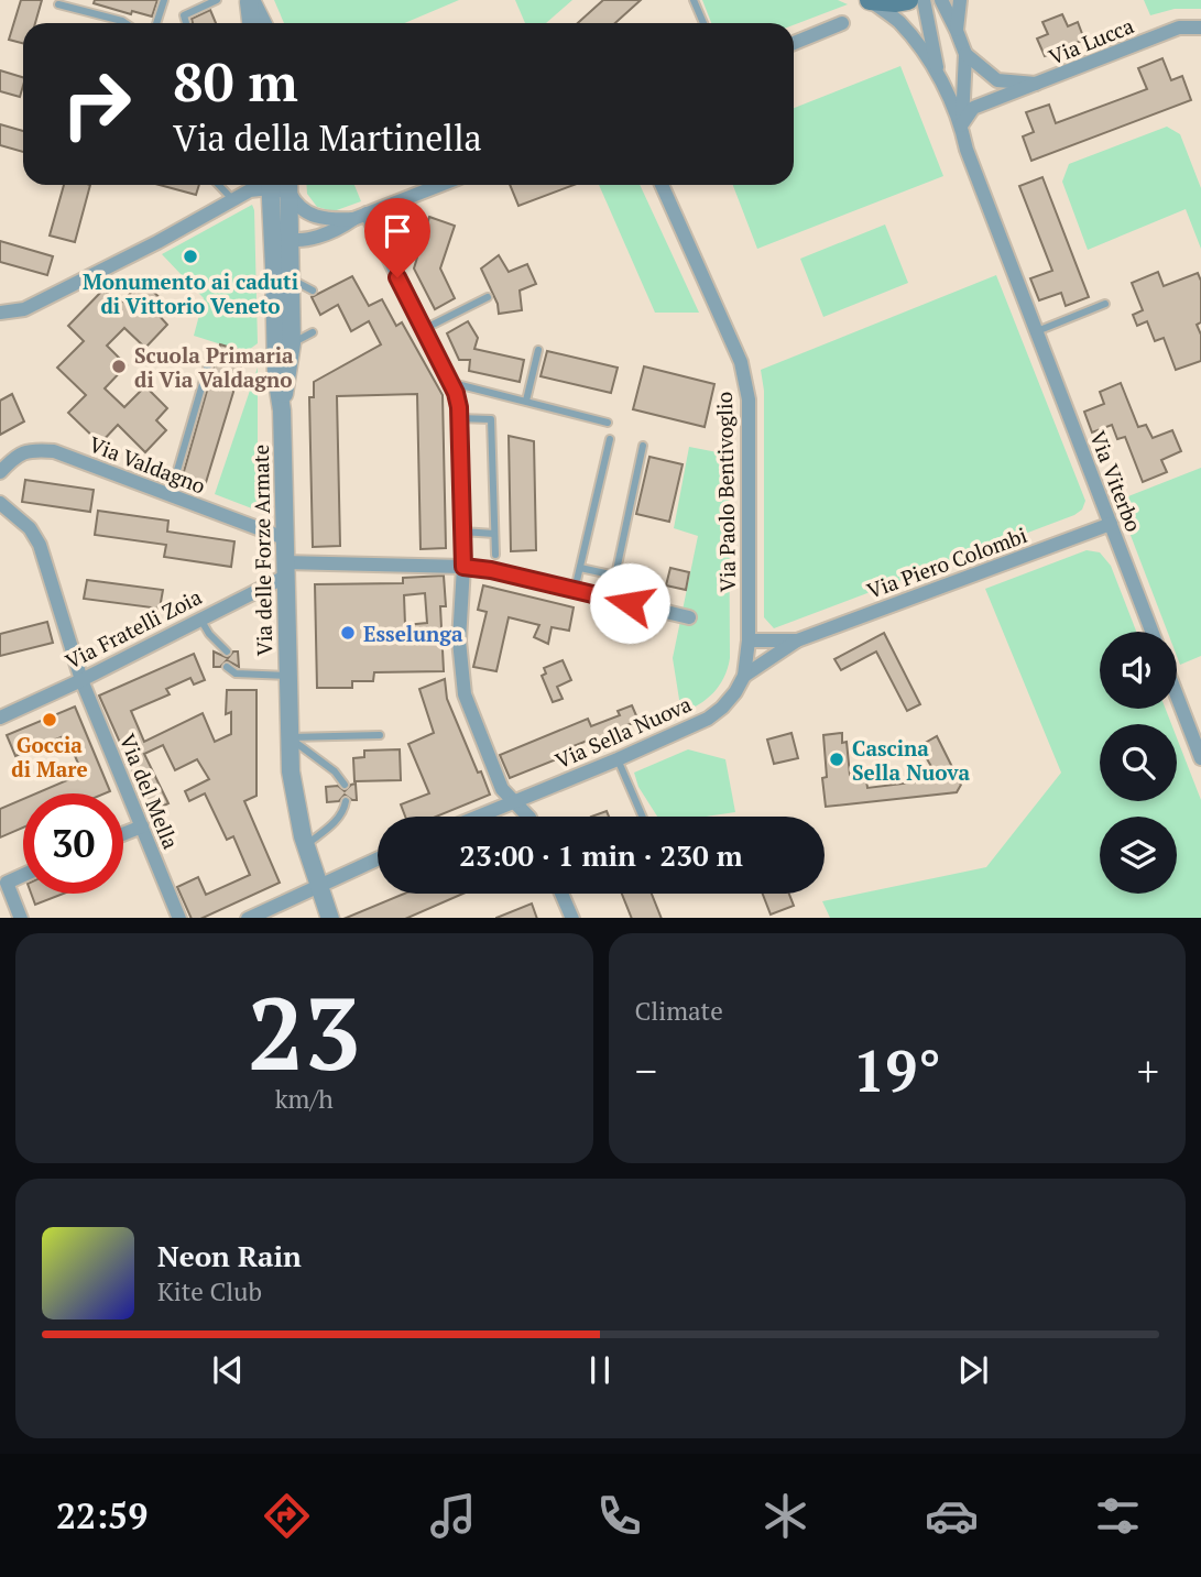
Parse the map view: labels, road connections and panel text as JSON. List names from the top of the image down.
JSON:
{
  "streets": {
    "street": [
      "Via Lucca",
      "Via Valdagno",
      "Via Viterbo",
      "Via Paolo Bentivoglio",
      "Via delle Forze Armate",
      "Via Piero Colombi",
      "Via Fratelli Zoia",
      "Via Sella Nuova",
      "Via del Mella"
    ]
  },
  "crossings": [
    ["Via Lucca", "Via Viterbo"],
    ["Via Valdagno", "Via delle Forze Armate"],
    ["Via Viterbo", "Via Piero Colombi"],
    ["Via Paolo Bentivoglio", "Via Piero Colombi"],
    ["Via Paolo Bentivoglio", "Via Sella Nuova"],
    ["Via delle Forze Armate", "Via Fratelli Zoia"],
    ["Via Piero Colombi", "Via Sella Nuova"],
    ["Via Fratelli Zoia", "Via del Mella"]
  ],
  "places": [
    "Monumento ai caduti di Vittorio Veneto",
    "Scuola Primaria di Via Valdagno",
    "Esselunga",
    "Goccia di Mare",
    "Cascina Sella Nuova"
  ],
  "page": {
    "turn": ["80 m", "Via della Martinella"],
    "limit": "30",
    "trip": "23:00 · 1 min · 230 m",
    "tile": [
      ["23", "km/h"],
      "Climate"
    ],
    "heat": ["−", "19°", "+"],
    "song": ["Neon Rain", "Kite Club"],
    "tabs": "22:59"
  }
}
